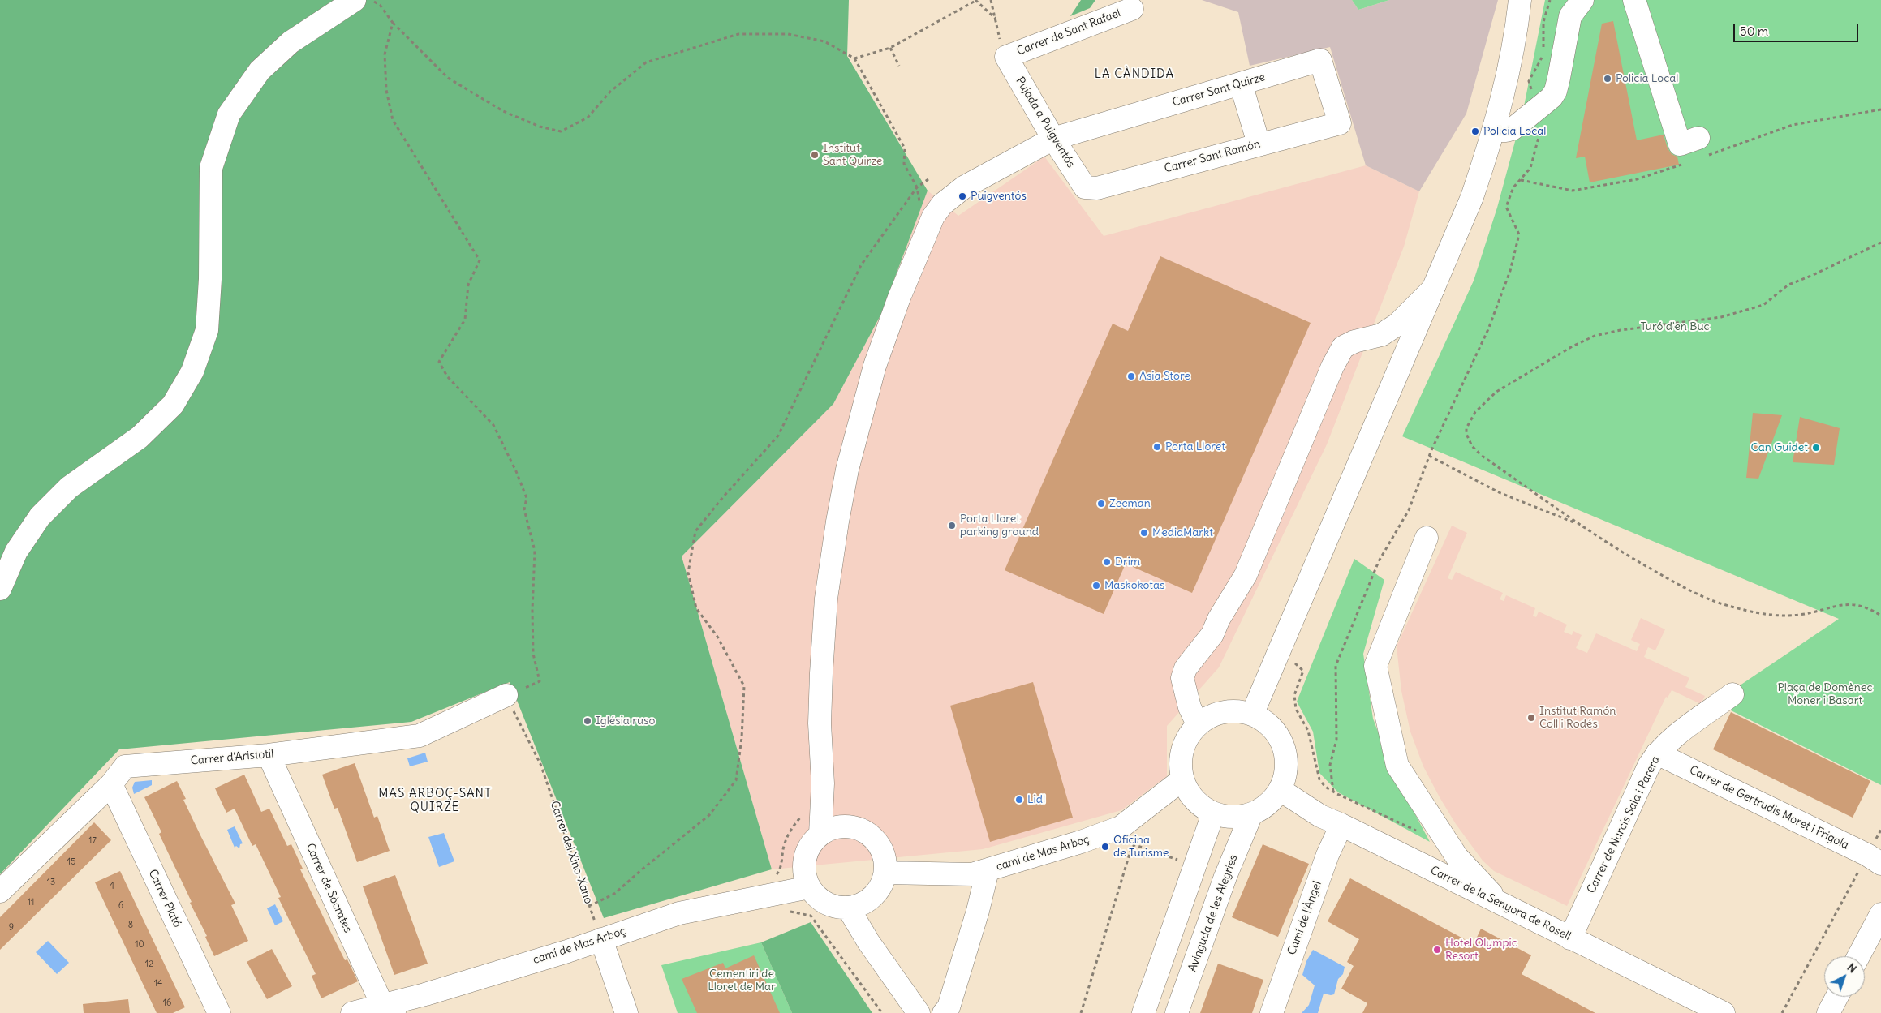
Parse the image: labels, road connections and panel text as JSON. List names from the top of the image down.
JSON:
{
  "streets": {
    "street": [
      "Carrer de Sant Rafael",
      "Carrer Sant Quirze",
      "Pujada a Puigventós",
      "Carrer Sant Ramón",
      "Carrer d'Aristotil",
      "Carrer de Gertrudis Moret i Frigola",
      "Carrer de Narcís Sala i Parera",
      "camí de Mas Arboç",
      "Carrer de Sòcrates",
      "Carrer Plató",
      "Carrer de la Senyora de Rosell",
      "Avinguda de les Alegríes",
      "Camí de l'Àngel"
    ],
    "path": ["Carrer del Xino-Xano"]
  },
  "crossings": [
    ["Carrer de Sant Rafael", "Pujada a Puigventós"],
    ["Carrer Sant Quirze", "Pujada a Puigventós"],
    ["Carrer Sant Quirze", "Carrer Sant Ramón"],
    ["Carrer Sant Quirze", "camí de Mas Arboç"],
    ["Pujada a Puigventós", "Carrer Sant Ramón"],
    ["Carrer d'Aristotil", "Carrer del Xino-Xano"],
    ["Carrer d'Aristotil", "Carrer de Sòcrates"],
    ["Carrer d'Aristotil", "Carrer Plató"],
    ["Carrer de Gertrudis Moret i Frigola", "Carrer de Narcís Sala i Parera"],
    ["Carrer de Narcís Sala i Parera", "Carrer de la Senyora de Rosell"],
    ["Carrer del Xino-Xano", "camí de Mas Arboç"],
    ["camí de Mas Arboç", "Carrer de Sòcrates"],
    ["camí de Mas Arboç", "Carrer de la Senyora de Rosell"],
    ["camí de Mas Arboç", "Avinguda de les Alegríes"],
    ["Carrer de la Senyora de Rosell", "Avinguda de les Alegríes"],
    ["Carrer de la Senyora de Rosell", "Camí de l'Àngel"]
  ],
  "districts": ["LA CÀNDIDA", "MAS ARBOÇ-SANT QUIRZE"],
  "parks": ["Turó d'en Buc", "Plaça de Domènec Moner i Basart", "Cementiri de Lloret de Mar"],
  "places": [
    "Policía Local",
    "Policia Local",
    "Institut Sant Quirze",
    "Puigventós",
    "Asia Store",
    "Porta Lloret",
    "Can Guidet",
    "Zeeman",
    "Porta Lloret parking ground",
    "MediaMarkt",
    "Drim",
    "Maskokotas",
    "Institut Ramón Coll i Rodés",
    "Iglésia ruso",
    "Lidl",
    "Oficina de Turisme",
    "Hotel Olympic Resort"
  ],
  "house_numbers": [
    "17",
    "15",
    "13",
    "4",
    "11",
    "6",
    "8",
    "9",
    "10",
    "12",
    "14",
    "16"
  ],
  "scale_bar": "50 m",
  "north": "top right"
}
